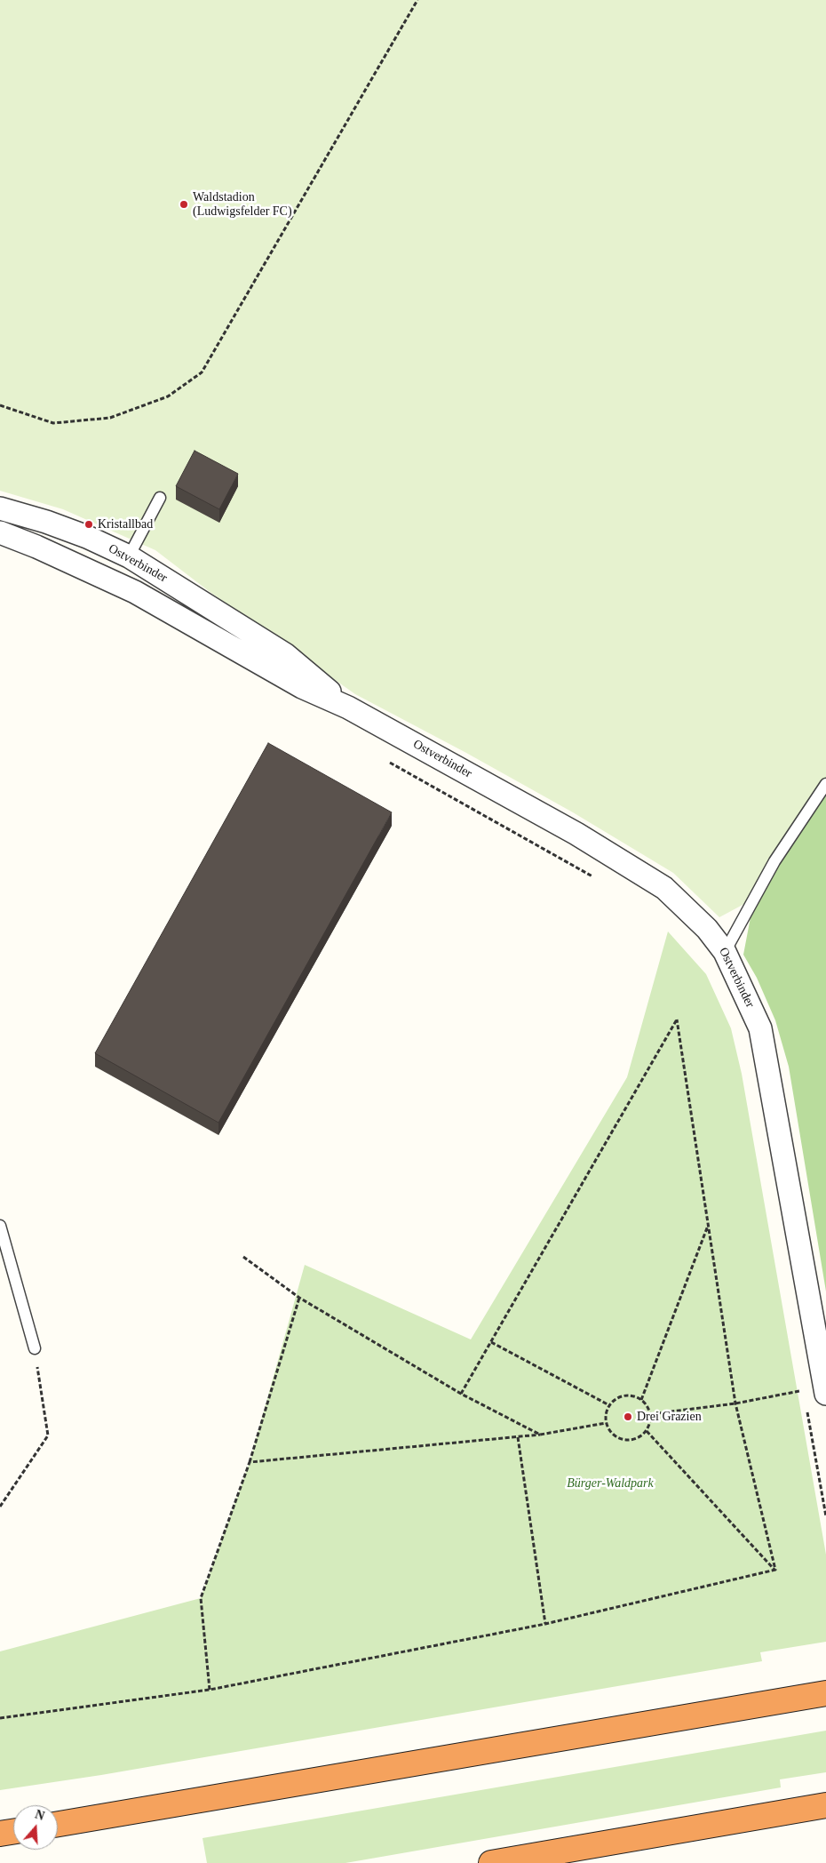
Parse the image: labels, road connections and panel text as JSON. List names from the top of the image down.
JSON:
{
  "streets": {
    "street": ["Ostverbinder"]
  },
  "parks": ["Bürger-Waldpark"],
  "places": ["Waldstadion (Ludwigsfelder FC)", "Kristallbad", "Drei Grazien"],
  "north": "top"
}
